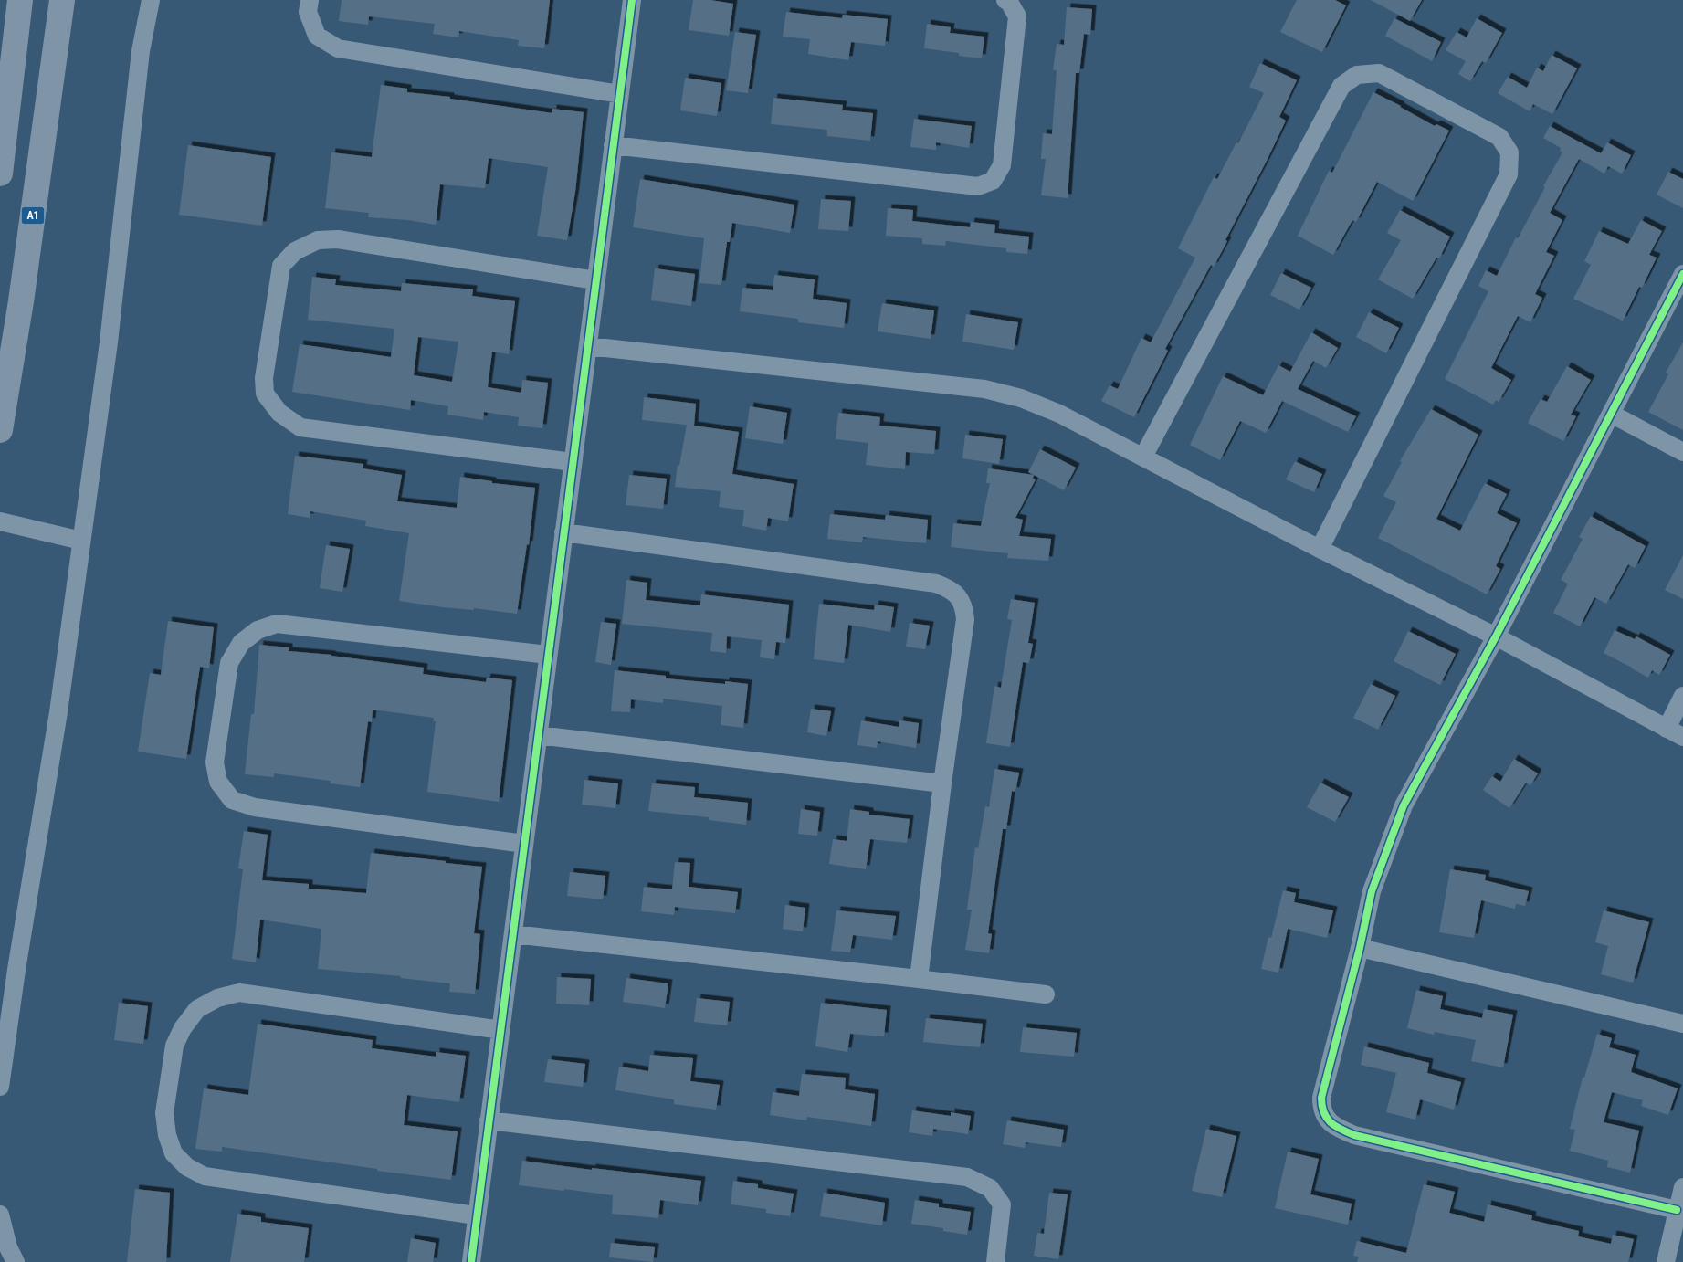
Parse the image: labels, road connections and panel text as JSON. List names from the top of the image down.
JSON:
{
  "streets": {
    "highway": ["A1"]
  }
}
